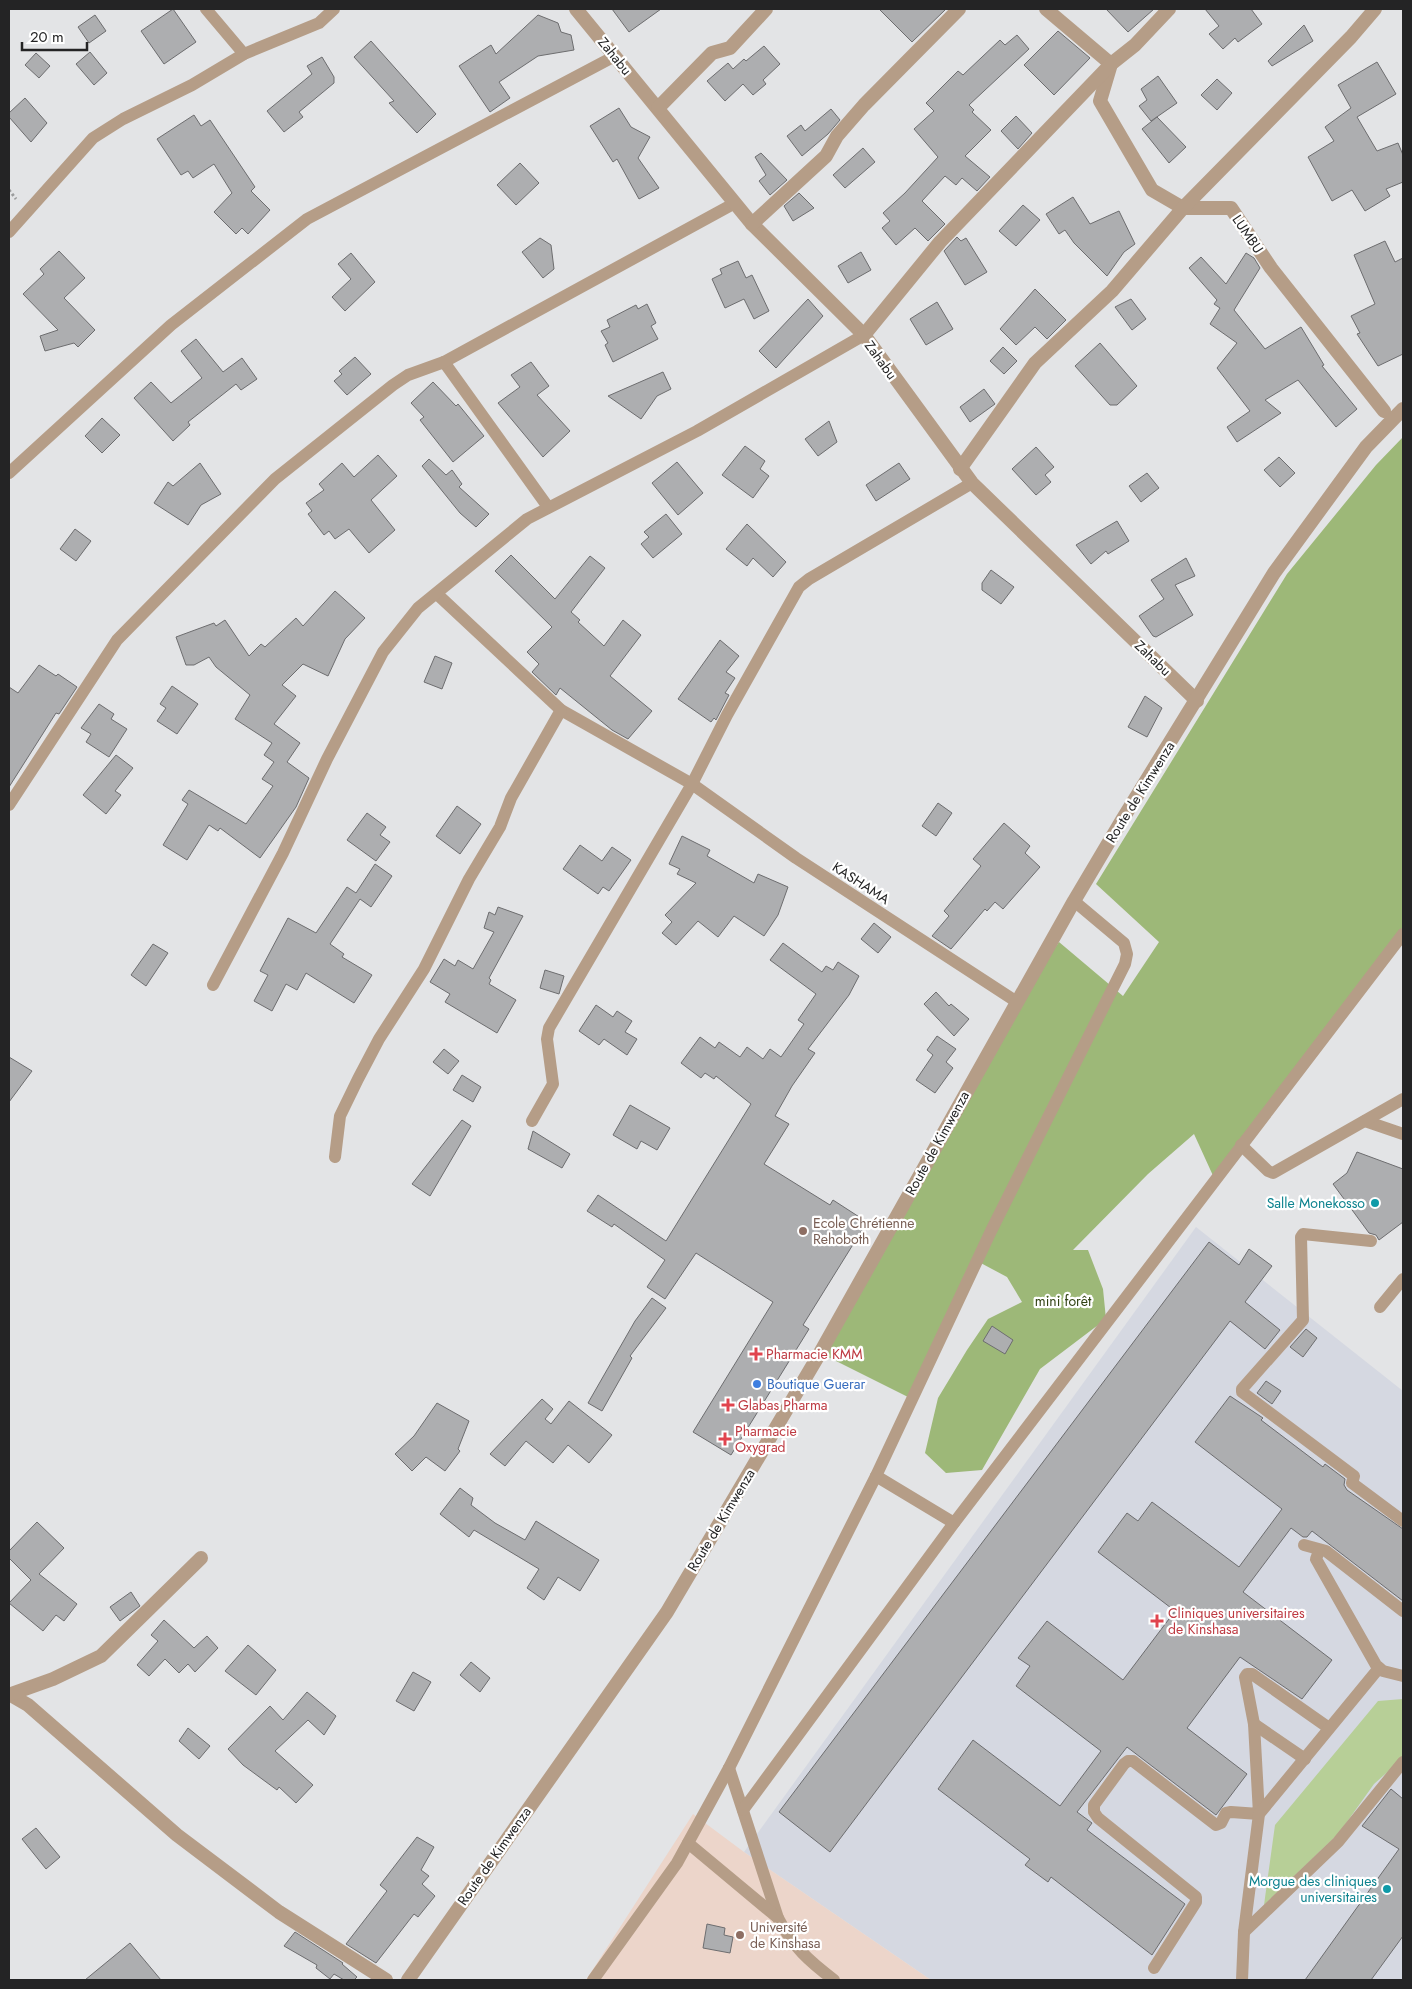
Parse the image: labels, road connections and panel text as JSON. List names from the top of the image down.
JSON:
{
  "streets": {
    "street": ["Zahabu", "LUMBU", "Route de Kimwenza"],
    "lane": ["KASHAMA"]
  },
  "crossings": [
    ["Zahabu", "Route de Kimwenza"],
    ["Route de Kimwenza", "KASHAMA"]
  ],
  "parks": ["mini forêt"],
  "places": {
    "other": [
      "Salle Monekosso",
      "Ecole Chrétienne Rehoboth",
      "Boutique Guerar",
      "Morgue des cliniques universitaires",
      "Université de Kinshasa"
    ],
    "health": [
      "Pharmacie KMM",
      "Glabas Pharma",
      "Pharmacie Oxygrad",
      "Cliniques universitaires de Kinshasa"
    ]
  },
  "scale_bar": "20 m"
}
